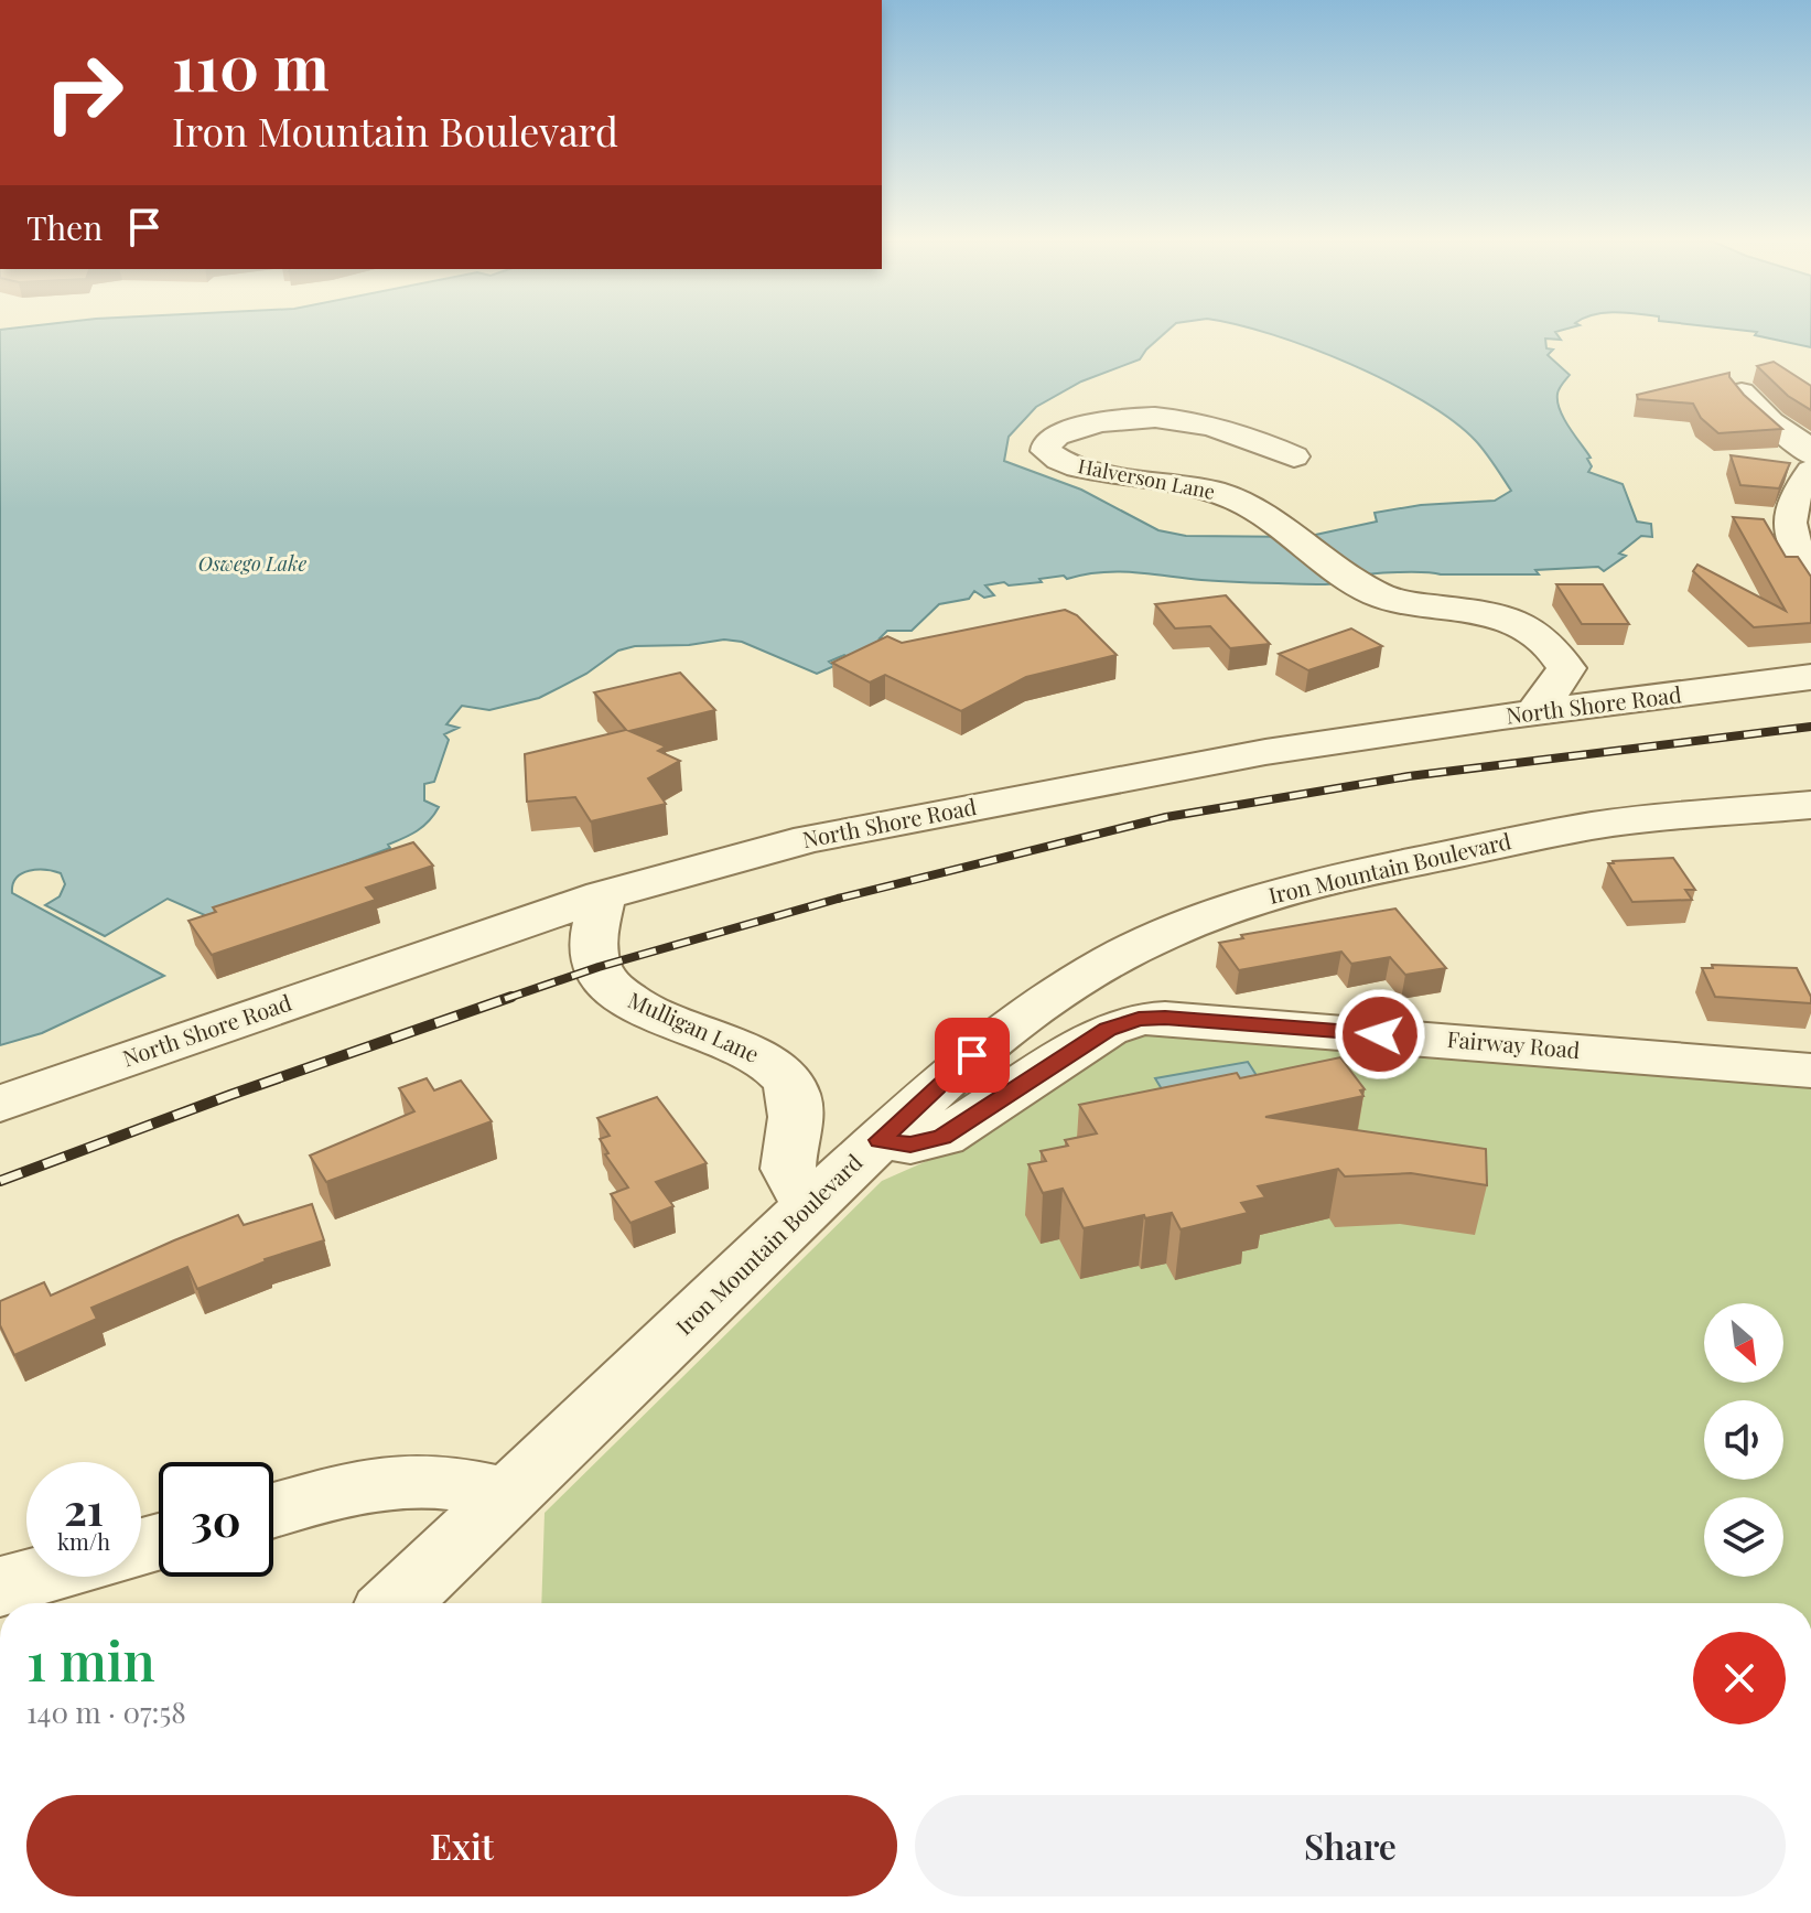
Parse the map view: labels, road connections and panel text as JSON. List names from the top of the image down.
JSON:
{
  "streets": {
    "street": [
      "Halverson Lane",
      "North Shore Road",
      "Iron Mountain Boulevard",
      "Mulligan Lane",
      "Fairway Road"
    ]
  },
  "crossings": [
    ["Halverson Lane", "North Shore Road"],
    ["North Shore Road", "Mulligan Lane"],
    ["Iron Mountain Boulevard", "Mulligan Lane"],
    ["Iron Mountain Boulevard", "Fairway Road"]
  ],
  "water": ["Oswego Lake"],
  "north": "bottom right",
  "page": {
    "turn": ["110 m", "Iron Mountain Boulevard"],
    "then": "Then",
    "speed": "21 km/h",
    "limit": "30",
    "heading": ["1 min", "140 m · 07:58"],
    "buttons": ["Exit", "Share"]
  }
}
